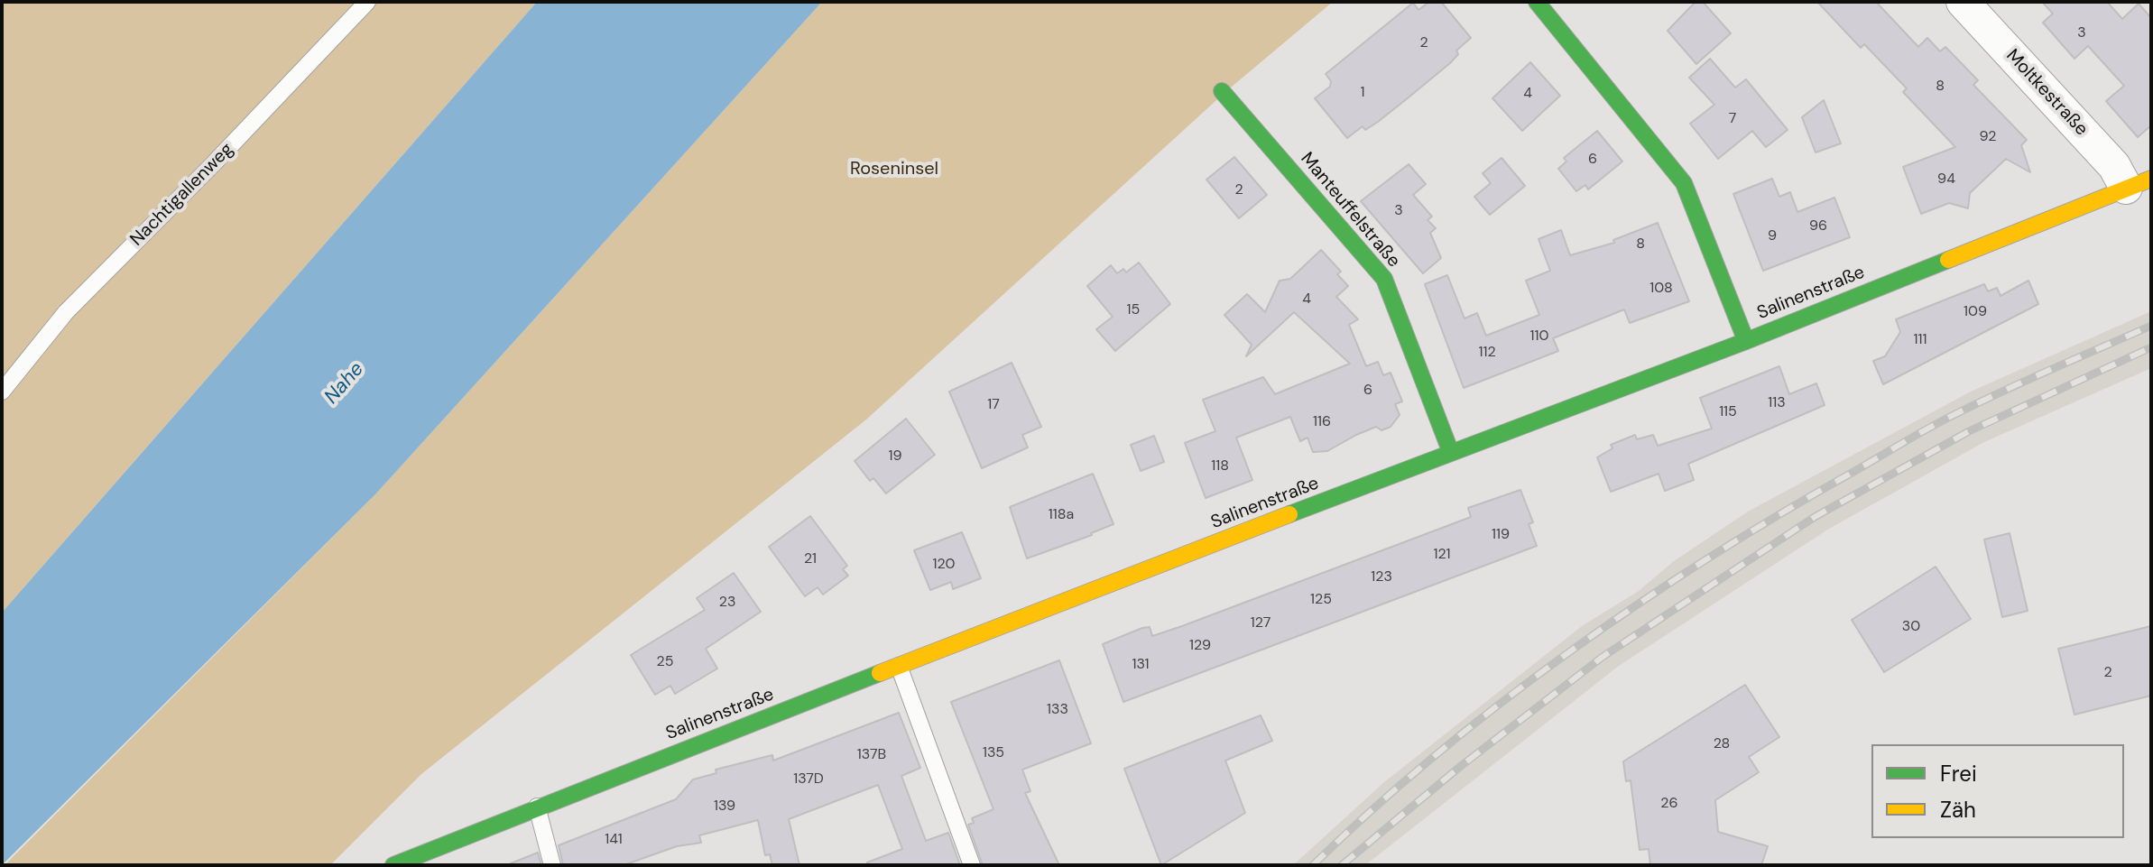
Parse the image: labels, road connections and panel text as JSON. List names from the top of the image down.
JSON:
{
  "streets": {
    "main road": ["Manteuffelstraße", "Salinenstraße"],
    "street": ["Moltkestraße"],
    "lane": ["Nachtigallenweg"]
  },
  "crossings": [
    ["Moltkestraße", "Salinenstraße"],
    ["Manteuffelstraße", "Salinenstraße"]
  ],
  "water": ["Nahe"],
  "parks": ["Roseninsel"],
  "house_numbers": [
    "3",
    "2",
    "8",
    "1",
    "4",
    "7",
    "92",
    "6",
    "94",
    "2",
    "3",
    "96",
    "9",
    "8",
    "108",
    "4",
    "15",
    "109",
    "110",
    "111",
    "112",
    "6",
    "113",
    "17",
    "115",
    "116",
    "19",
    "118",
    "118a",
    "119",
    "121",
    "21",
    "120",
    "123",
    "125",
    "23",
    "127",
    "30",
    "129",
    "25",
    "131",
    "2",
    "133",
    "28",
    "135",
    "137B",
    "137D",
    "26",
    "139",
    "141"
  ],
  "legend": ["Frei", "Zäh"]
}
